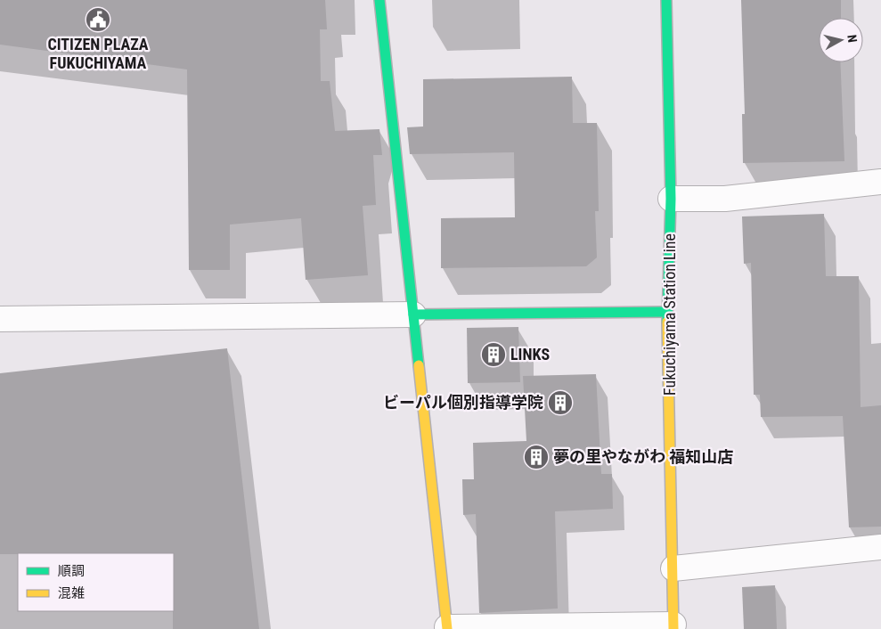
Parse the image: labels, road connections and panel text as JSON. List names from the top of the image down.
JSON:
{
  "streets": {
    "street": ["Fukuchiyama Station Line"]
  },
  "places": {
    "public building": ["CITIZEN PLAZA FUKUCHIYAMA"],
    "building": ["LINKS", "ビーパル個別指導学院", "夢の里やながわ 福知山店"]
  },
  "legend": ["順調", "混雑"],
  "north": "right"
}
